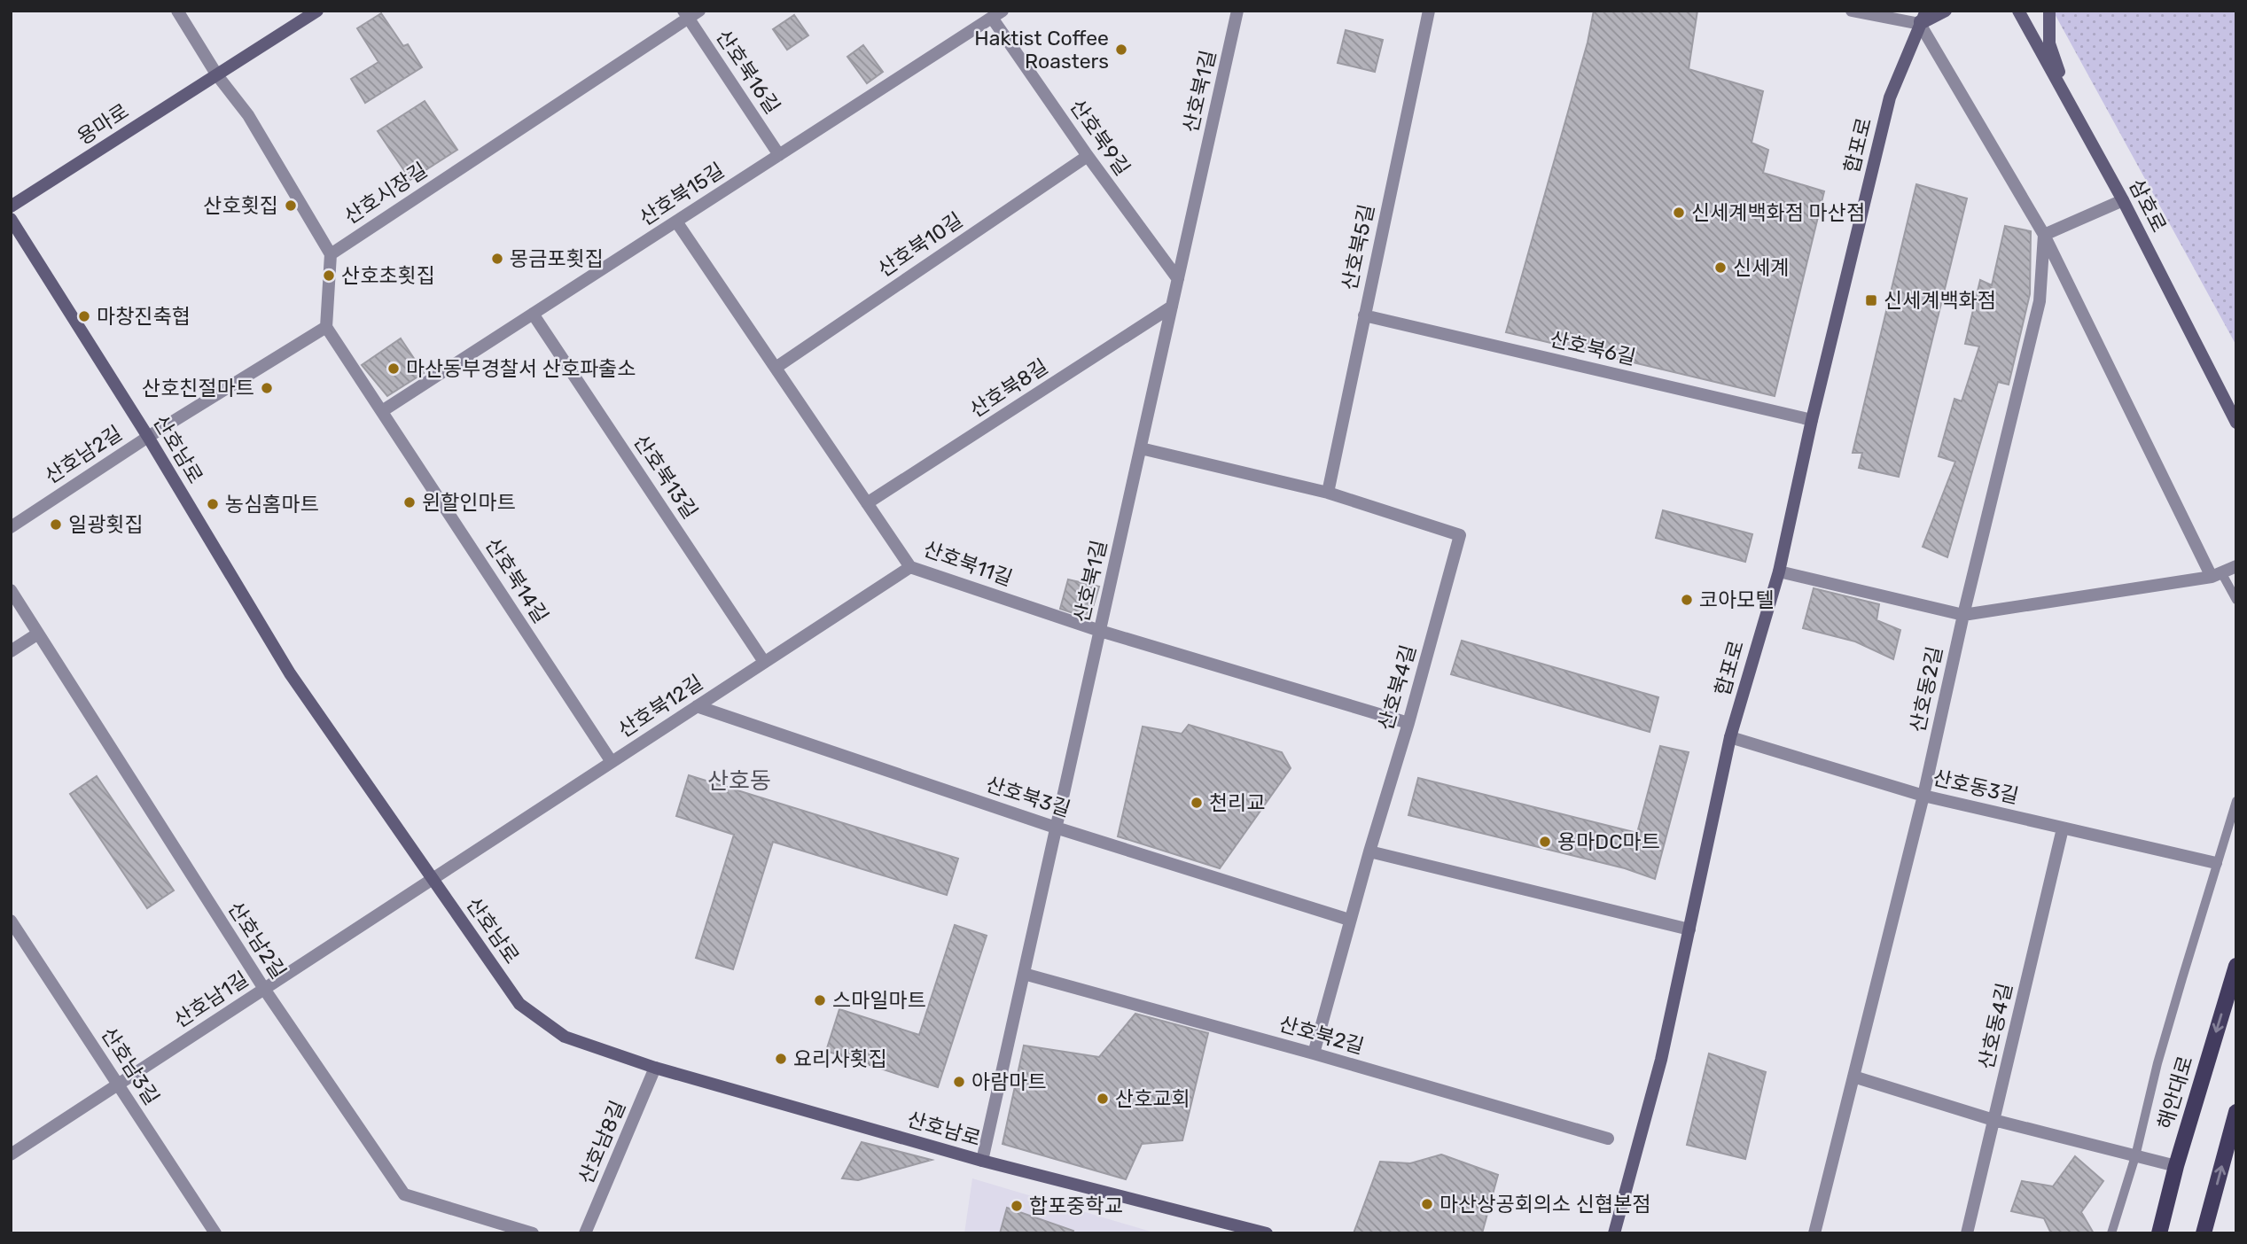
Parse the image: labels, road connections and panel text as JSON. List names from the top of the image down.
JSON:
{
  "streets": {
    "main road": [
      "용마로",
      "합포로",
      "삼호로",
      "산호남로",
      "해안대로"
    ],
    "street": [
      "산호북16길",
      "산호북1길",
      "산호북9길",
      "산호시장길",
      "산호북15길",
      "산호북10길",
      "산호북5길",
      "산호북6길",
      "산호북8길",
      "산호남2길",
      "산호북13길",
      "산호북11길",
      "산호북14길",
      "산호북4길",
      "산호동2길",
      "산호북12길",
      "산호동3길",
      "산호북3길",
      "산호남1길",
      "산호동4길",
      "산호북2길",
      "산호남3길",
      "산호남8길"
    ]
  },
  "crossings": [
    ["산호북16길", "산호시장길"],
    ["산호북16길", "산호북15길"],
    ["산호북1길", "산호북9길"],
    ["산호북1길", "산호북8길"],
    ["산호북1길", "산호남로"],
    ["산호북1길", "산호북11길"],
    ["산호북1길", "산호북4길"],
    ["산호북1길", "산호북3길"],
    ["산호북1길", "산호북2길"],
    ["산호북9길", "산호북15길"],
    ["산호북9길", "산호북10길"],
    ["합포로", "산호북6길"],
    ["합포로", "산호동3길"],
    ["산호북15길", "산호북13길"],
    ["산호북15길", "산호북11길"],
    ["산호북15길", "산호북14길"],
    ["산호북10길", "산호북11길"],
    ["산호북5길", "산호북6길"],
    ["산호북5길", "산호북4길"],
    ["산호북8길", "산호북11길"],
    ["산호남로", "산호남2길"],
    ["산호남로", "산호북12길"],
    ["산호남로", "산호남1길"],
    ["산호남로", "산호남8길"],
    ["산호남2길", "산호남1길"],
    ["산호북13길", "산호북12길"],
    ["산호북11길", "산호북4길"],
    ["산호북11길", "산호북12길"],
    ["산호북14길", "산호북12길"],
    ["산호북4길", "산호북3길"],
    ["산호북4길", "산호북2길"],
    ["산호동2길", "산호동3길"],
    ["산호북12길", "산호북3길"],
    ["산호북12길", "산호남1길"],
    ["산호동3길", "산호동4길"],
    ["산호남1길", "산호남3길"]
  ],
  "districts": ["산호동"],
  "places": {
    "other": [
      "Haktist Coffee Roasters",
      "산호횟집",
      "신세계백화점 마산점",
      "몽금포횟집",
      "신세계",
      "산호초횟집",
      "마창진축협",
      "마산동부경찰서 산호파출소",
      "산호친절마트",
      "윈할인마트",
      "농심홈마트",
      "일광횟집",
      "코아모텔",
      "천리교",
      "용마DC마트",
      "스마일마트",
      "요리사횟집",
      "아람마트",
      "산호교회",
      "마산상공회의소 신협본점",
      "합포중학교"
    ],
    "transit": ["신세계백화점"]
  }
}
